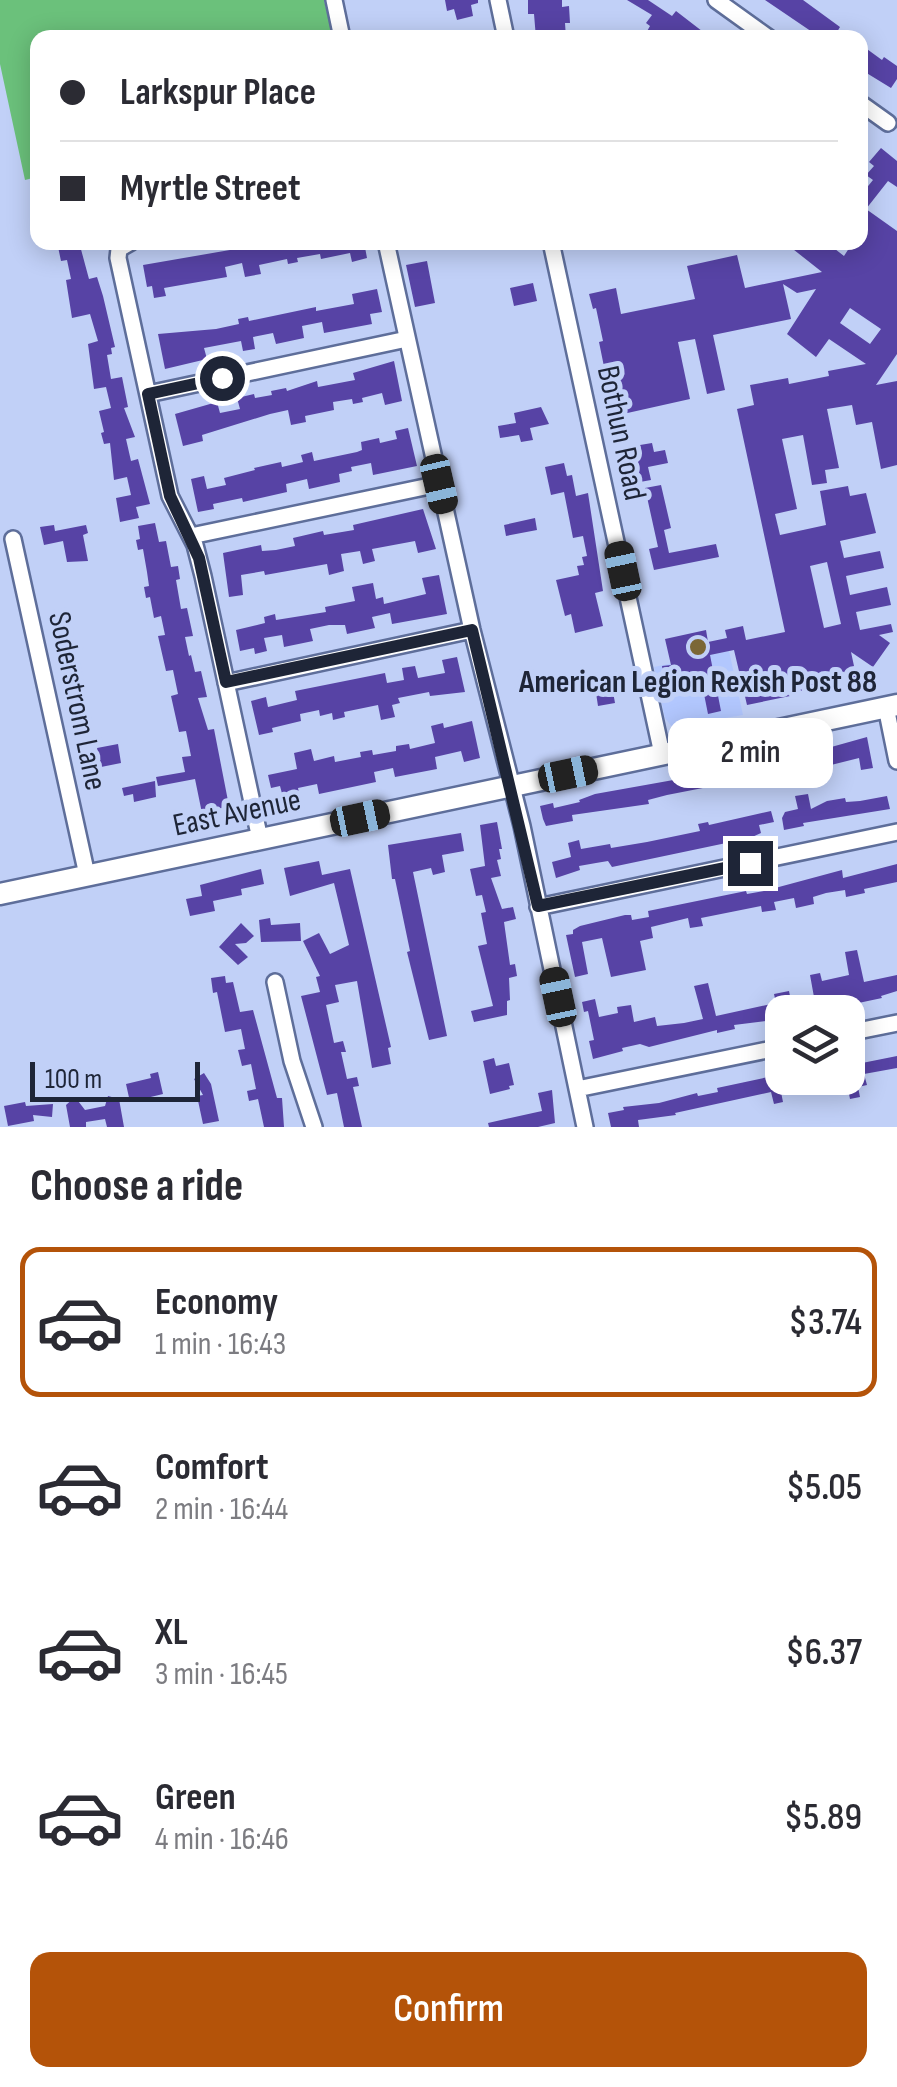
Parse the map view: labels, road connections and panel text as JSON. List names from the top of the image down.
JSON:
{
  "streets": {
    "main road": ["East Avenue"],
    "street": ["Bothun Road", "Soderstrom Lane"]
  },
  "crossings": [
    ["Bothun Road", "East Avenue"],
    ["Soderstrom Lane", "East Avenue"]
  ],
  "places": ["American Legion Rexish Post 88"],
  "scale_bar": "100 m",
  "page": {
    "banner": ["Larkspur Place", "Myrtle Street"],
    "bubble": "2 min",
    "scale": "100 m",
    "heading": "Choose a ride",
    "list": [
      {
        "name": "Economy",
        "note": "1 min · 16:43",
        "value": "$3.74"
      },
      {
        "name": "Comfort",
        "note": "2 min · 16:44",
        "value": "$5.05"
      },
      {
        "name": "XL",
        "note": "3 min · 16:45",
        "value": "$6.37"
      },
      {
        "name": "Green",
        "note": "4 min · 16:46",
        "value": "$5.89"
      }
    ],
    "buttons": "Confirm"
  }
}
